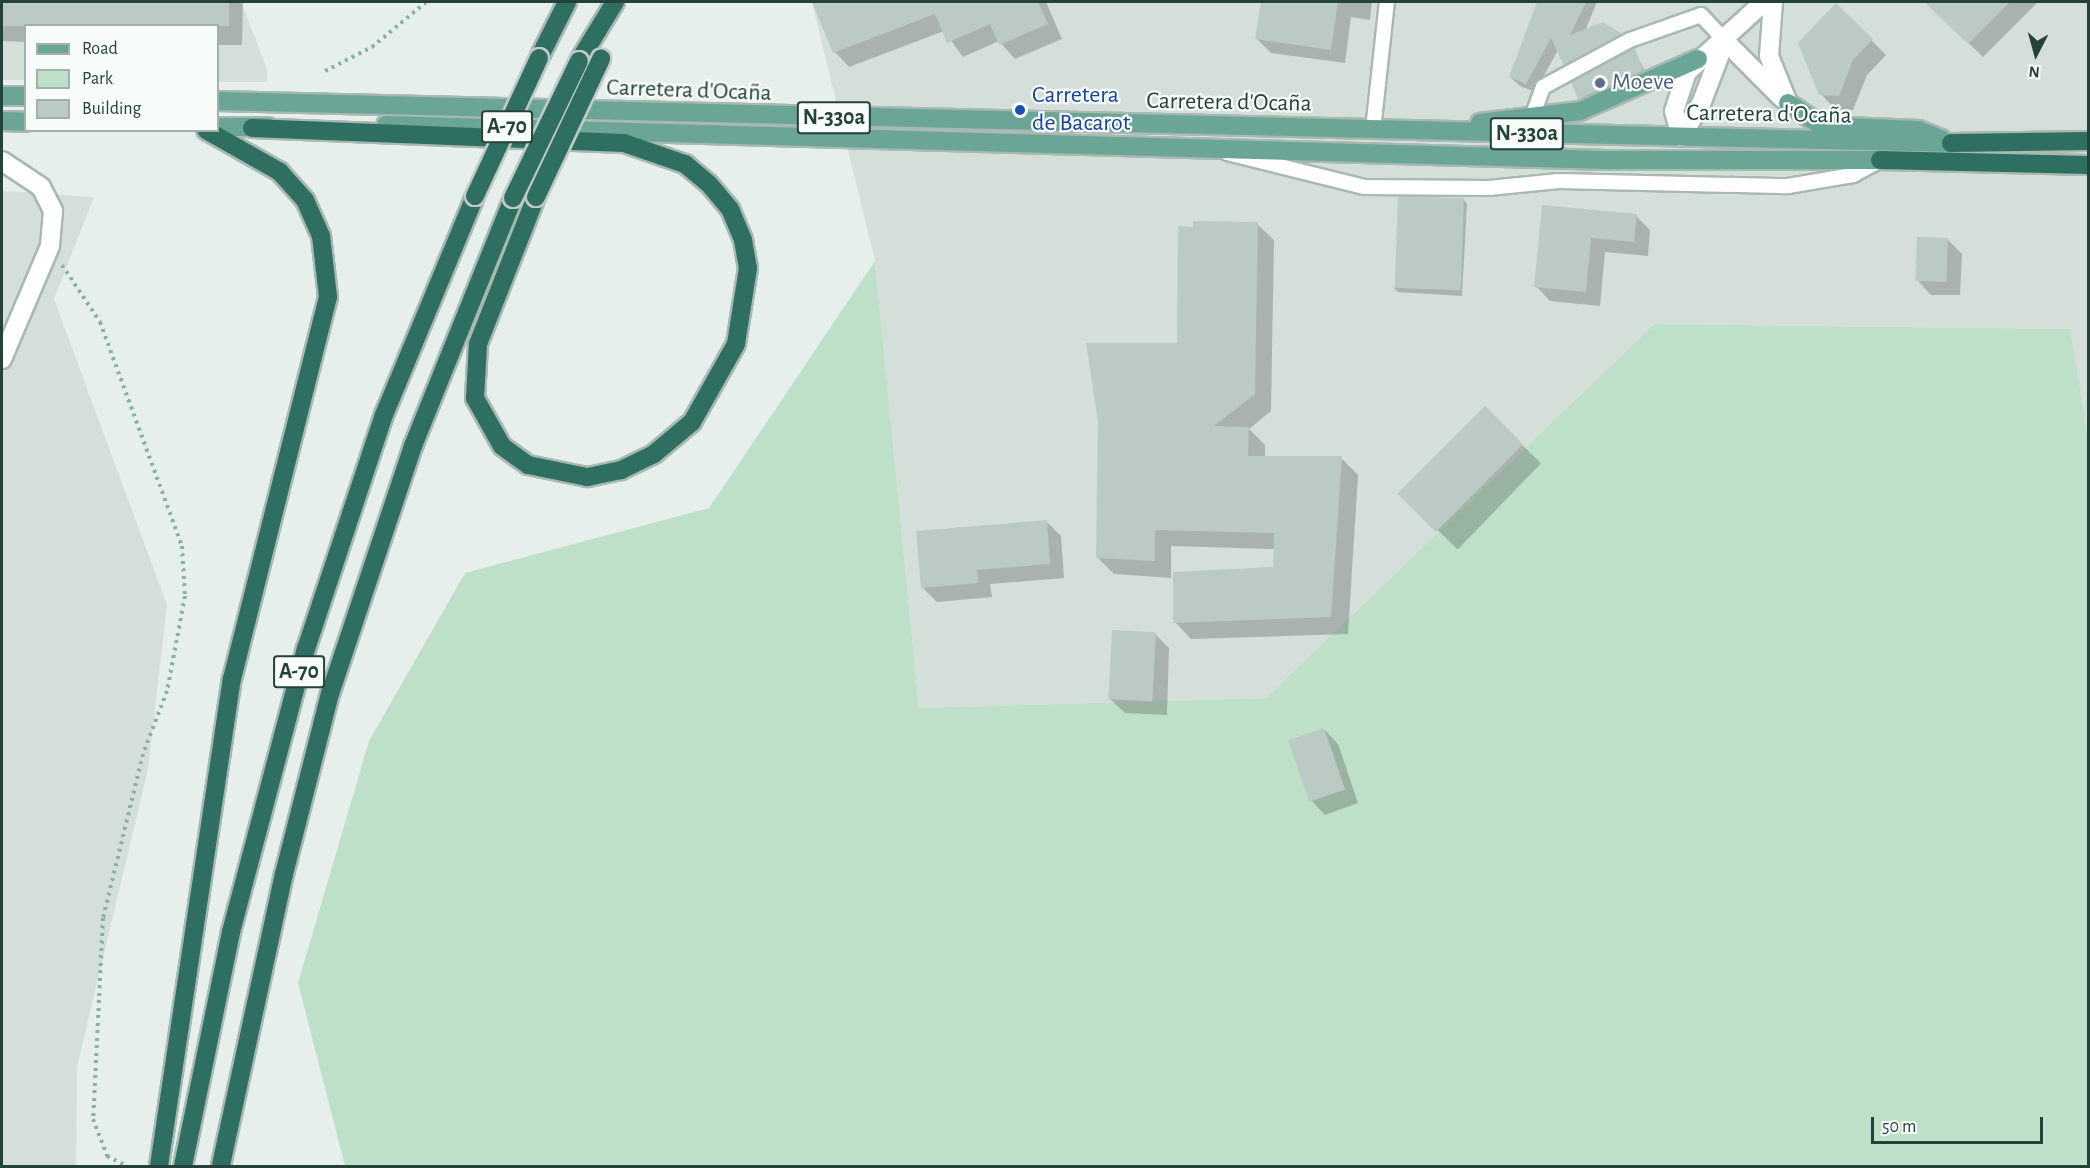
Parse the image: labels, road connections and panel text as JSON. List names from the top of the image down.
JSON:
{
  "streets": {
    "highway": ["A-70"],
    "main road": ["Carretera d'Ocaña", "N-330a"]
  },
  "places": ["Moeve", "Carretera de Bacarot"],
  "legend": ["Road", "Park", "Building"],
  "scale_bar": "50 m",
  "north": "bottom"
}
